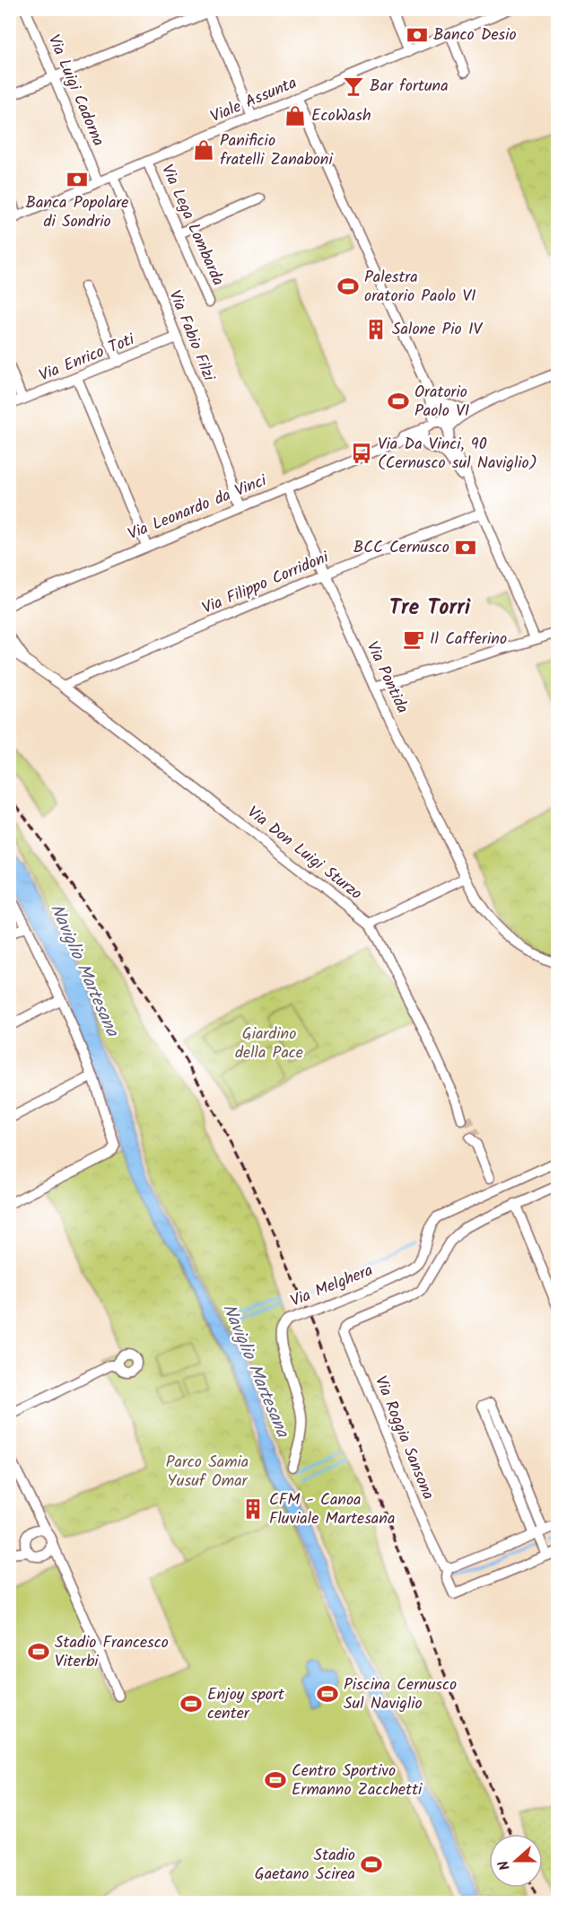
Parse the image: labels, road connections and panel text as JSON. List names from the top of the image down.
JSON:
{
  "streets": {
    "street": [
      "Via Luigi Cadorna",
      "Viale Assunta",
      "Via Lega Lombarda",
      "Via Fabio Filzi",
      "Via Enrico Toti",
      "Via Leonardo da Vinci",
      "Via Filippo Corridoni",
      "Via Pontida",
      "Via Don Luigi Sturzo",
      "Via Melghera",
      "Via Roggia Sansona"
    ]
  },
  "crossings": [
    ["Via Luigi Cadorna", "Viale Assunta"],
    ["Viale Assunta", "Via Lega Lombarda"],
    ["Viale Assunta", "Via Fabio Filzi"],
    ["Via Fabio Filzi", "Via Enrico Toti"],
    ["Via Fabio Filzi", "Via Leonardo da Vinci"],
    ["Via Leonardo da Vinci", "Via Pontida"],
    ["Via Filippo Corridoni", "Via Pontida"],
    ["Via Filippo Corridoni", "Via Don Luigi Sturzo"]
  ],
  "districts": ["Tre Torri"],
  "water": ["Naviglio Martesana"],
  "parks": ["Giardino della Pace", "Parco Samia Yusuf Omar"],
  "places": {
    "bank": ["Banco Desio", "Banca Popolare di Sondrio", "BCC Cernusco"],
    "bar": ["Bar fortuna"],
    "shop": ["EcoWash", "Panificio fratelli Zanaboni"],
    "sports": [
      "Palestra oratorio Paolo VI",
      "Oratorio Paolo VI",
      "Stadio Francesco Viterbi",
      "Piscina Cernusco Sul Naviglio",
      "Enjoy sport center",
      "Centro Sportivo Ermanno Zacchetti",
      "Stadio Gaetano Scirea"
    ],
    "building": ["Salone Pio IV", "CFM - Canoa Fluviale Martesana"],
    "bus stop": ["Via Da Vinci, 90 (Cernusco sul Naviglio)"],
    "cafe": ["Il Cafferino"]
  },
  "north": "left"
}
